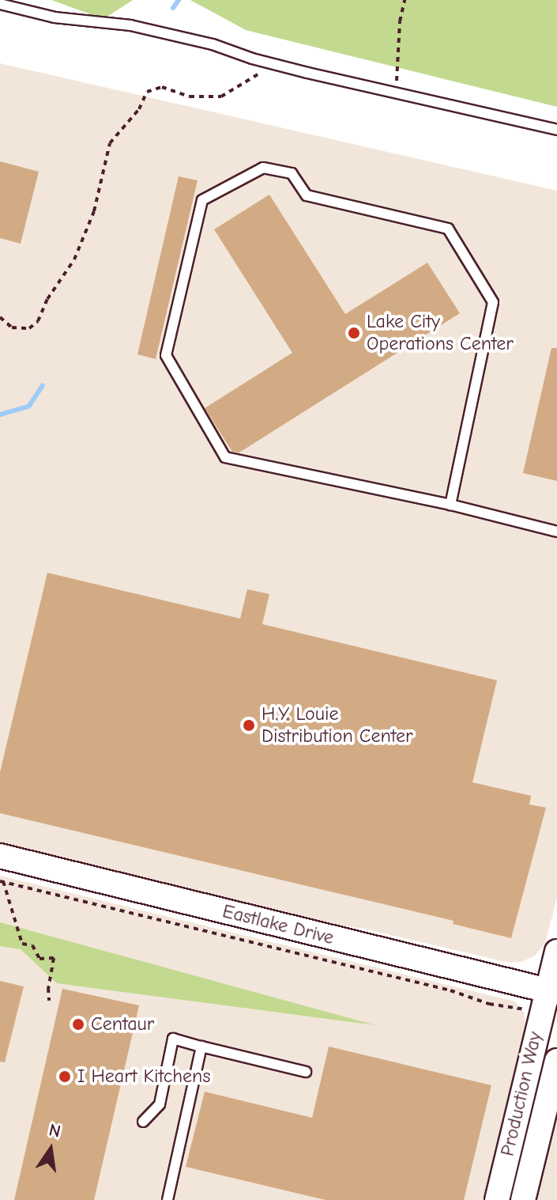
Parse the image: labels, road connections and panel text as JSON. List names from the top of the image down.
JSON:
{
  "streets": {
    "street": ["Eastlake Drive", "Production Way"]
  },
  "crossings": [
    ["Eastlake Drive", "Production Way"]
  ],
  "places": [
    "Lake City Operations Center",
    "H.Y. Louie Distribution Center",
    "Centaur",
    "I Heart Kitchens"
  ],
  "north": "top"
}
